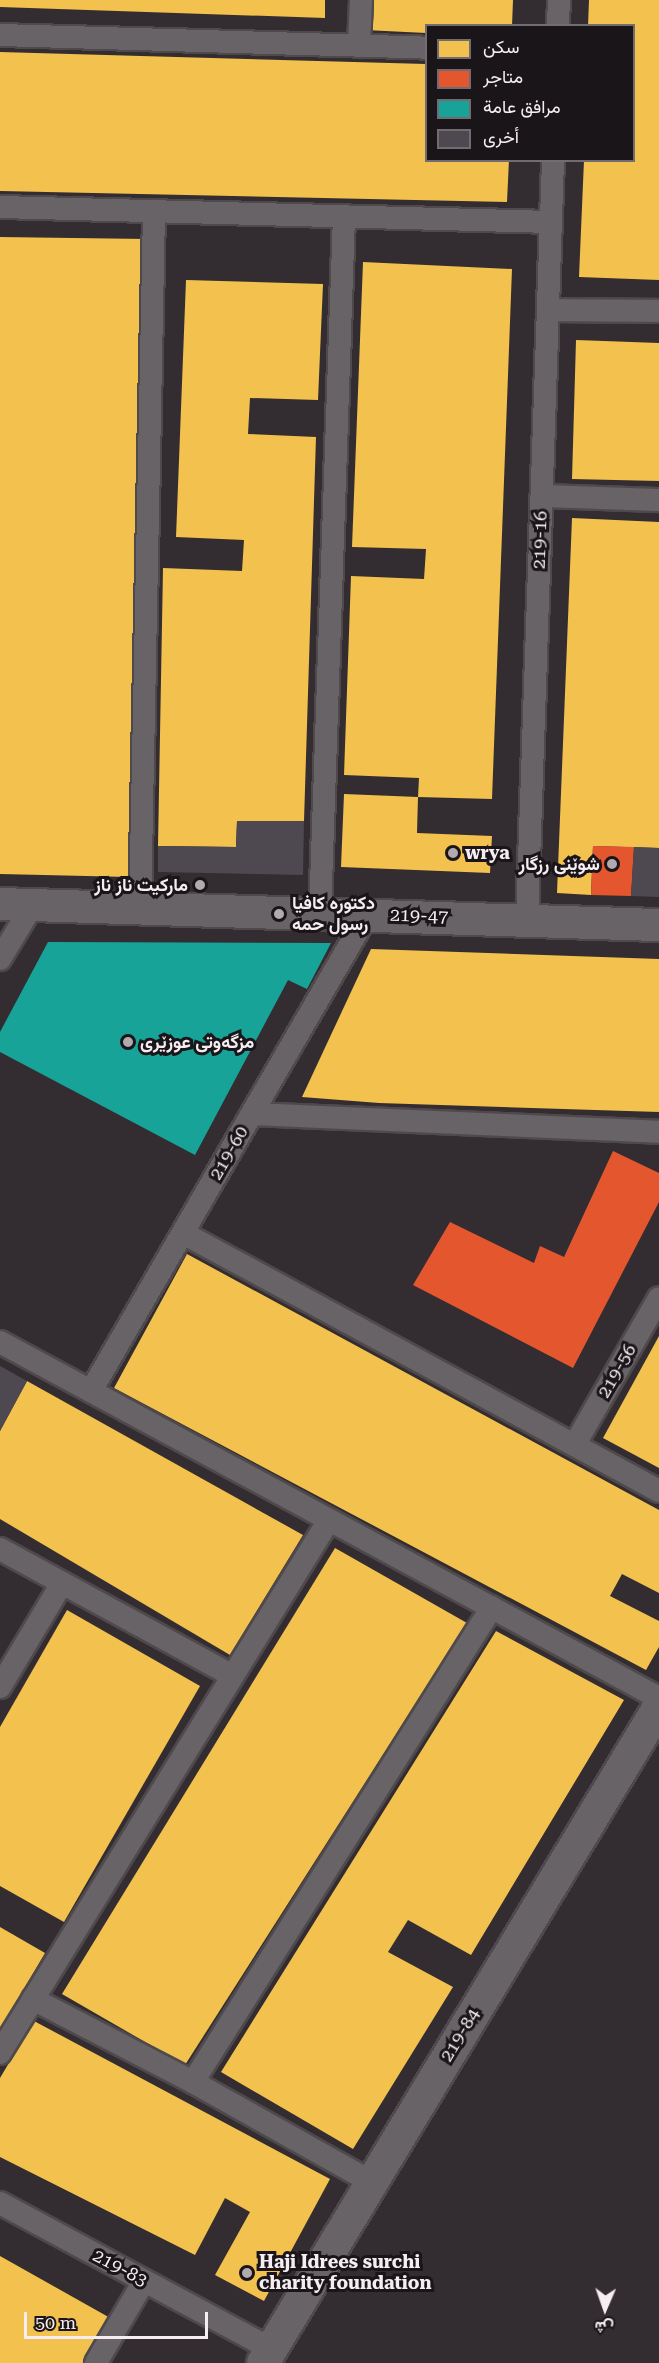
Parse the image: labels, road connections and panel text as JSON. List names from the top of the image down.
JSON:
{
  "streets": {
    "street": [
      "219-16",
      "219-47",
      "219-60",
      "219-56",
      "219-84",
      "219-83"
    ]
  },
  "crossings": [
    ["219-16", "219-47"],
    ["219-47", "219-60"],
    ["219-84", "219-83"]
  ],
  "places": [
    "wrya",
    "شوێنی رزگار",
    "ماركيت ناز ناز",
    "دکتورە کافیا رسول حمە",
    "مزگه‌وتی عوزێری",
    "Haji Idrees surchi charity foundation"
  ],
  "legend": [
    "سكن",
    "متاجر",
    "مرافق عامة",
    "أخرى"
  ],
  "scale_bar": "50 m",
  "north": "bottom"
}
